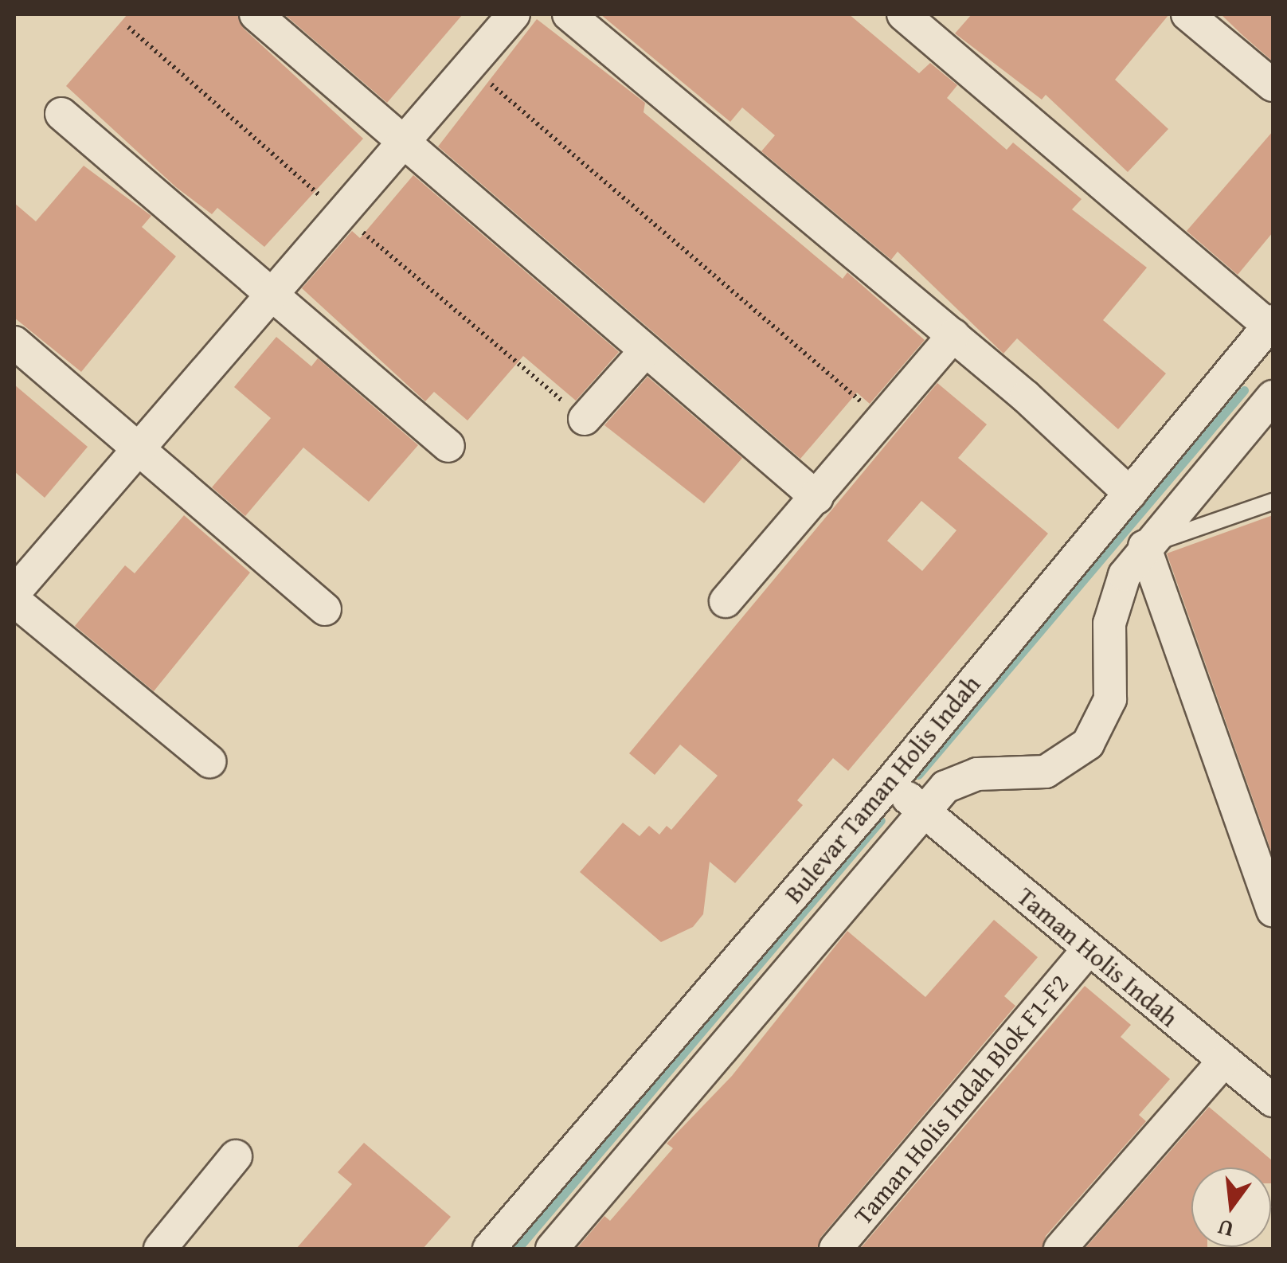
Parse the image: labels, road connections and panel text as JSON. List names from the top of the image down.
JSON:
{
  "streets": {
    "street": ["Bulevar Taman Holis Indah", "Taman Holis Indah", "Taman Holis Indah Blok F1-F2"]
  },
  "crossings": [
    ["Bulevar Taman Holis Indah", "Taman Holis Indah"],
    ["Taman Holis Indah", "Taman Holis Indah Blok F1-F2"]
  ],
  "north": "bottom"
}
